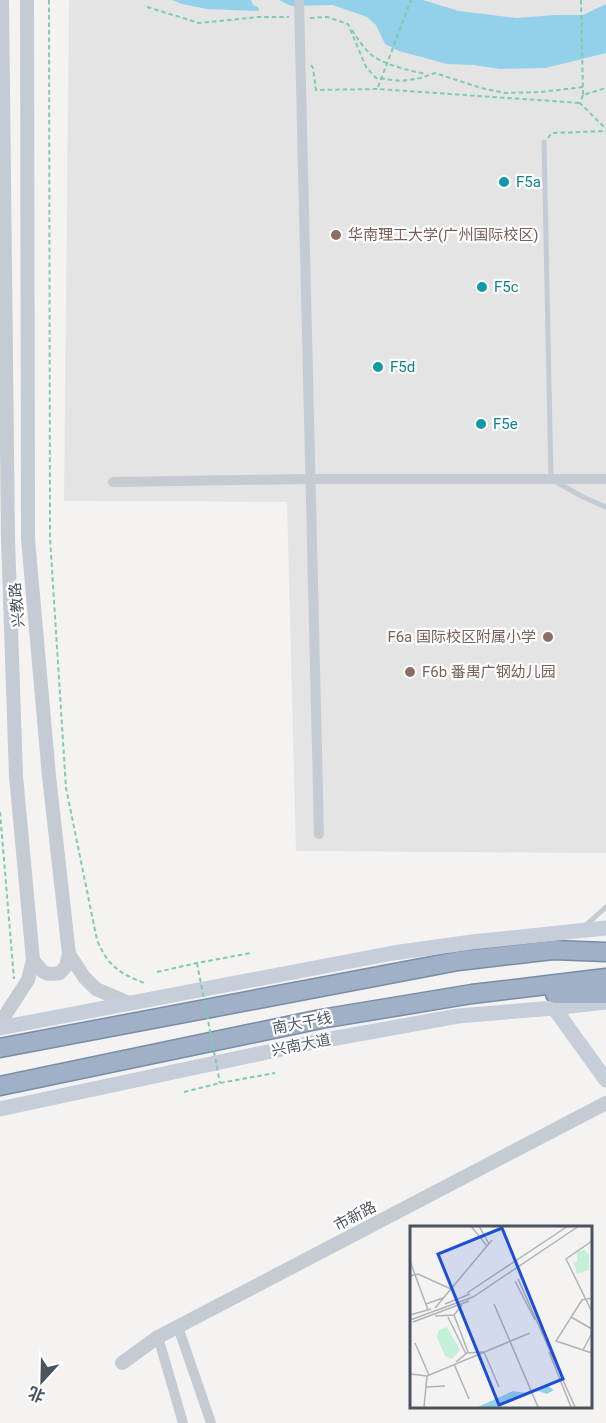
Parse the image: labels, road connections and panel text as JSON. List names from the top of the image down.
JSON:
{
  "streets": {
    "highway": ["南大干线"],
    "main road": ["兴南大道"],
    "street": ["兴教路", "市新路"]
  },
  "places": [
    "F5a",
    "华南理工大学(广州国际校区)",
    "F5c",
    "F5d",
    "F5e",
    "F6a 国际校区附属小学",
    "F6b 番禺广钢幼儿园"
  ],
  "north": "bottom"
}
